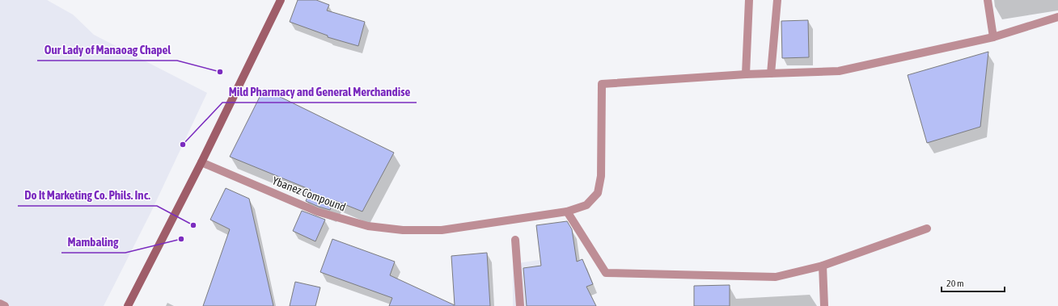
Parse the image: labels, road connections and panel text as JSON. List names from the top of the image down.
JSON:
{
  "streets": {
    "street": ["Ybanez Compound"]
  },
  "places": [
    "Our Lady of Manaoag Chapel",
    "Mild Pharmacy and General Merchandise",
    "Do It Marketing Co. Phils. Inc.",
    "Mambaling"
  ],
  "scale_bar": "20 m"
}
